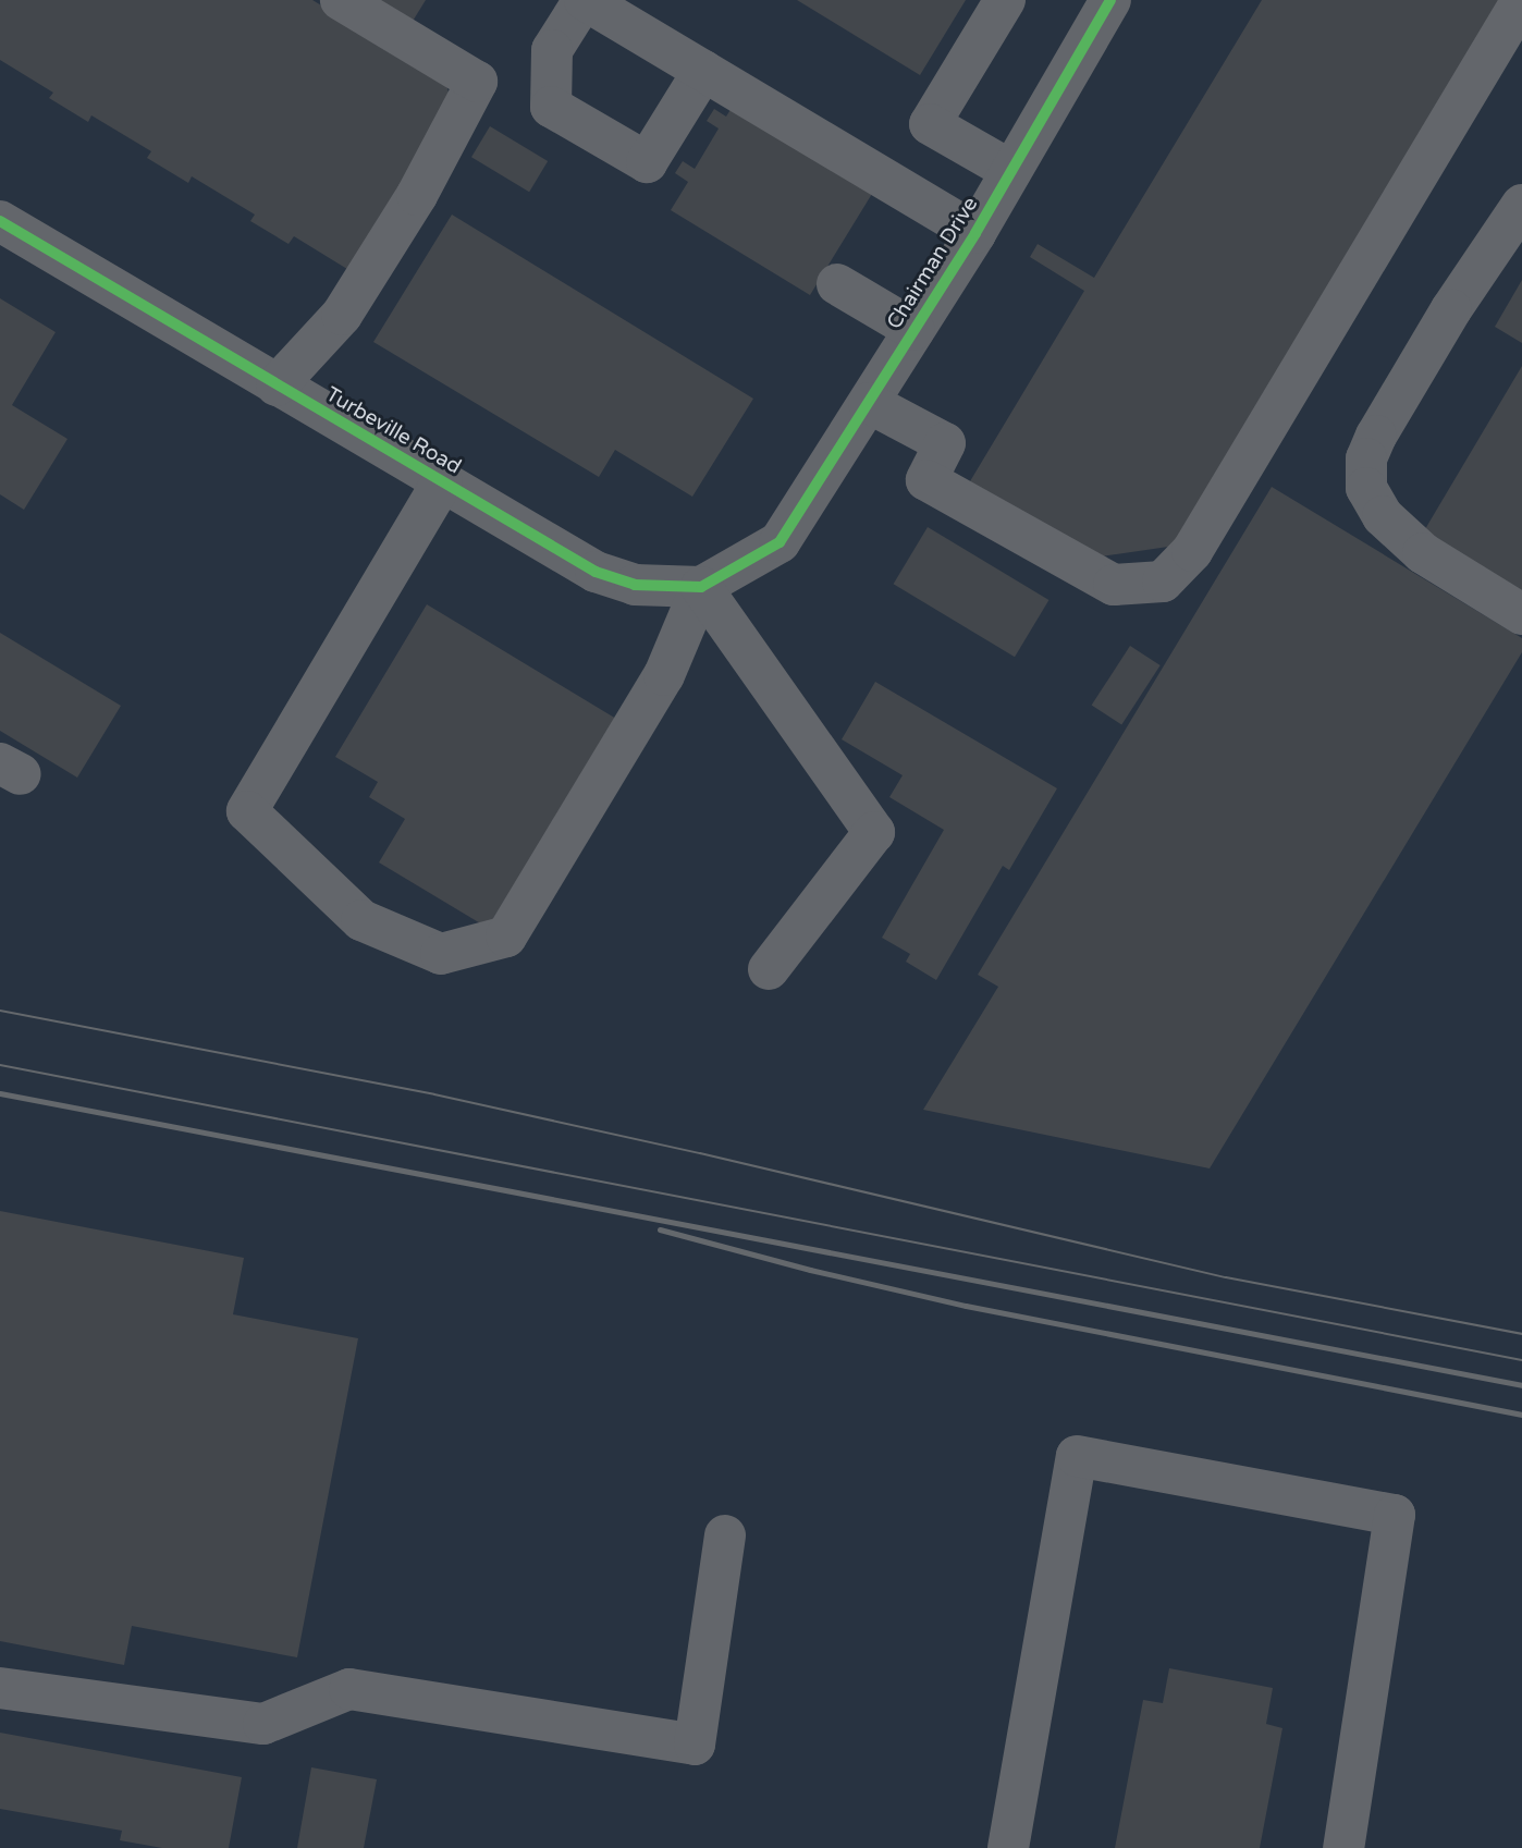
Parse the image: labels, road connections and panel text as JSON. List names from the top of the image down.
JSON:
{
  "streets": {
    "street": ["Chairman Drive", "Turbeville Road"]
  },
  "crossings": [
    ["Chairman Drive", "Turbeville Road"]
  ]
}
